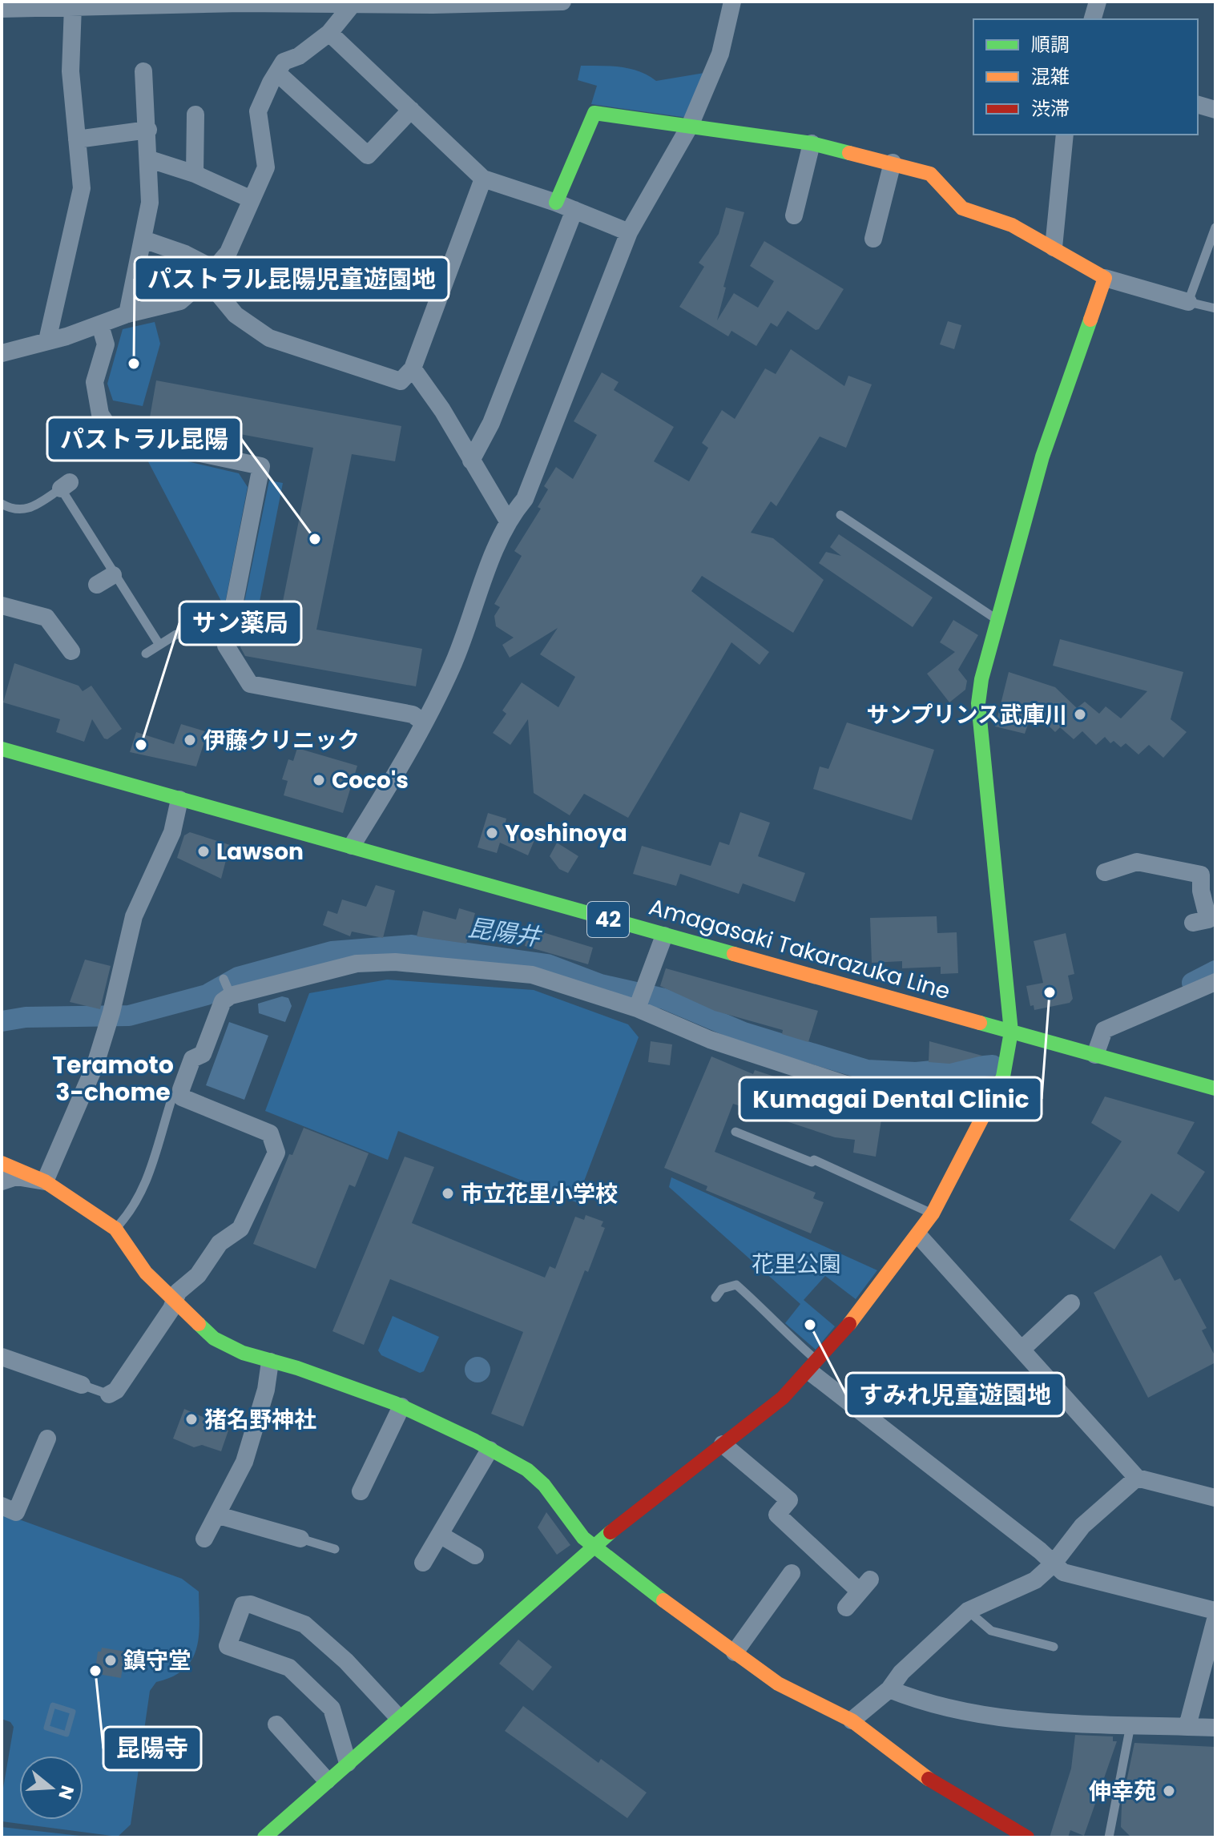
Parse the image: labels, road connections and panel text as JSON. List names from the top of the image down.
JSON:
{
  "streets": {
    "street": ["42", "Amagasaki Takarazuka Line"]
  },
  "districts": ["Teramoto 3-chome"],
  "water": ["昆陽井"],
  "parks": ["花里公園"],
  "places": [
    "パストラル昆陽児童遊園地",
    "パストラル昆陽",
    "サンプリンス武庫川",
    "伊藤クリニック",
    "サン薬局",
    "Coco's",
    "Yoshinoya",
    "Lawson",
    "Kumagai Dental Clinic",
    "市立花里小学校",
    "すみれ児童遊園地",
    "猪名野神社",
    "鎮守堂",
    "昆陽寺",
    "伸幸苑"
  ],
  "legend": ["順調", "混雑", "渋滞"],
  "north": "right"
}
